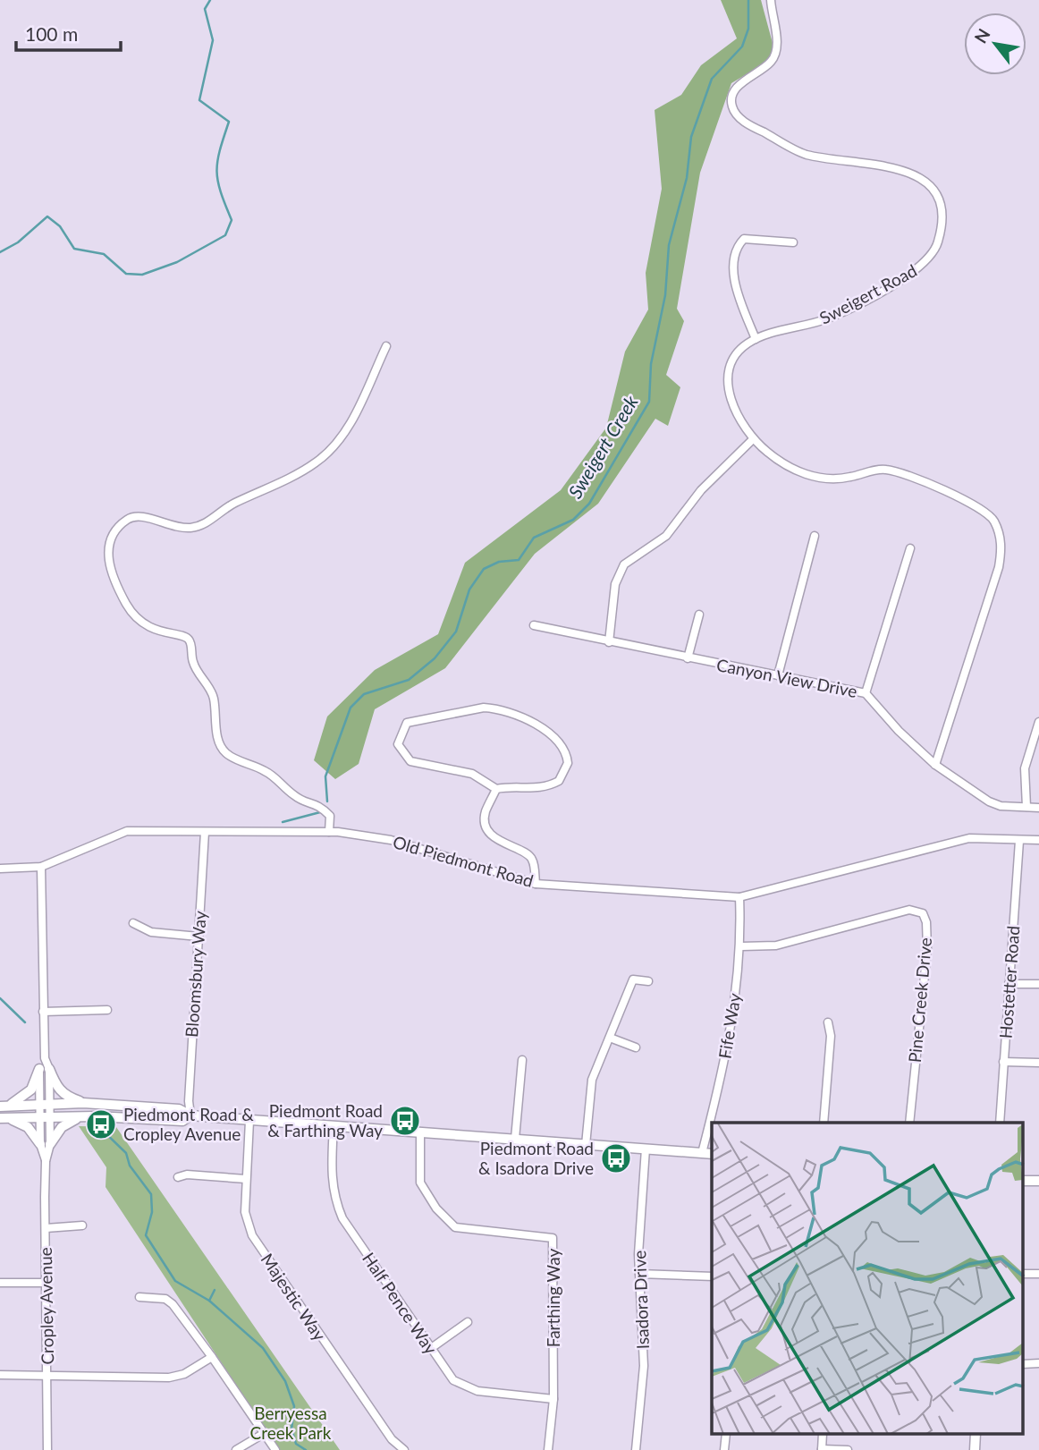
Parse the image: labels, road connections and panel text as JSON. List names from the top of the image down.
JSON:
{
  "streets": {
    "street": [
      "Sweigert Road",
      "Canyon View Drive",
      "Old Piedmont Road",
      "Bloomsbury Way",
      "Hostetter Road",
      "Pine Creek Drive",
      "Fife Way",
      "Majestic Way",
      "Farthing Way",
      "Isadora Drive",
      "Half Pence Way",
      "Cropley Avenue"
    ]
  },
  "crossings": [
    ["Sweigert Road", "Canyon View Drive"],
    ["Old Piedmont Road", "Bloomsbury Way"],
    ["Old Piedmont Road", "Hostetter Road"],
    ["Old Piedmont Road", "Fife Way"],
    ["Old Piedmont Road", "Cropley Avenue"],
    ["Pine Creek Drive", "Fife Way"],
    ["Farthing Way", "Half Pence Way"]
  ],
  "water": ["Sweigert Creek"],
  "parks": ["Berryessa Creek Park"],
  "places": {
    "bus stop": ["Piedmont Road & Farthing Way", "Piedmont Road & Cropley Avenue", "Piedmont Road & Isadora Drive"]
  },
  "scale_bar": "100 m",
  "north": "top left"
}
